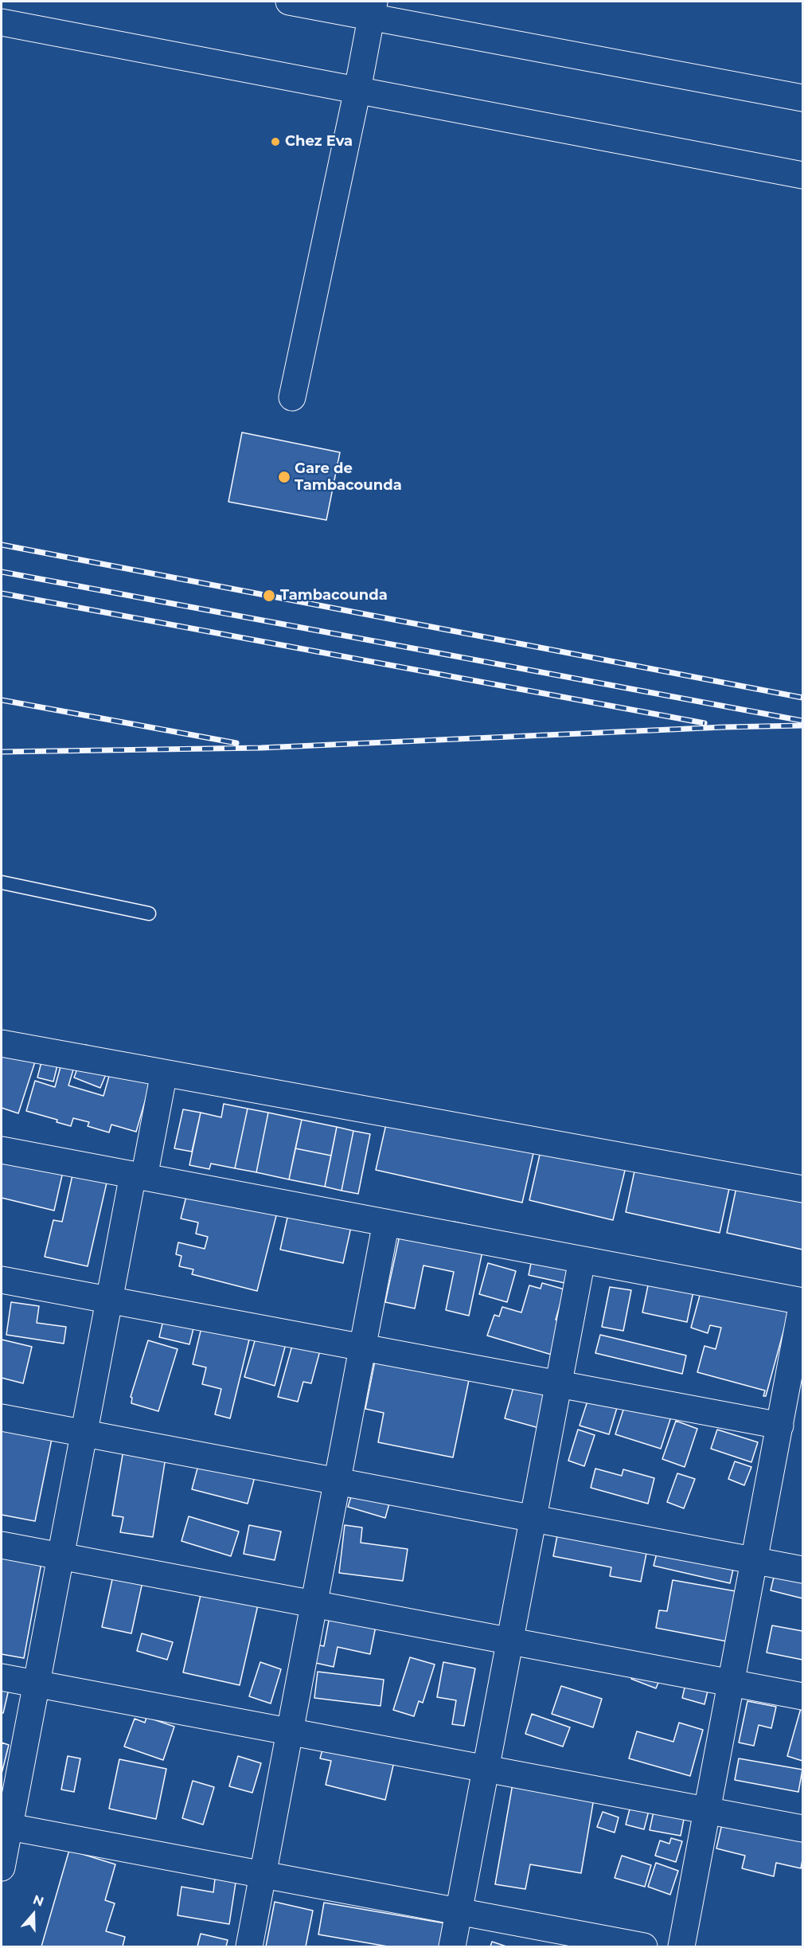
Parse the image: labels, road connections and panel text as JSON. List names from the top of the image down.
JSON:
{
  "places": ["Chez Eva", "Gare de Tambacounda", "Tambacounda"],
  "north": "top"
}
